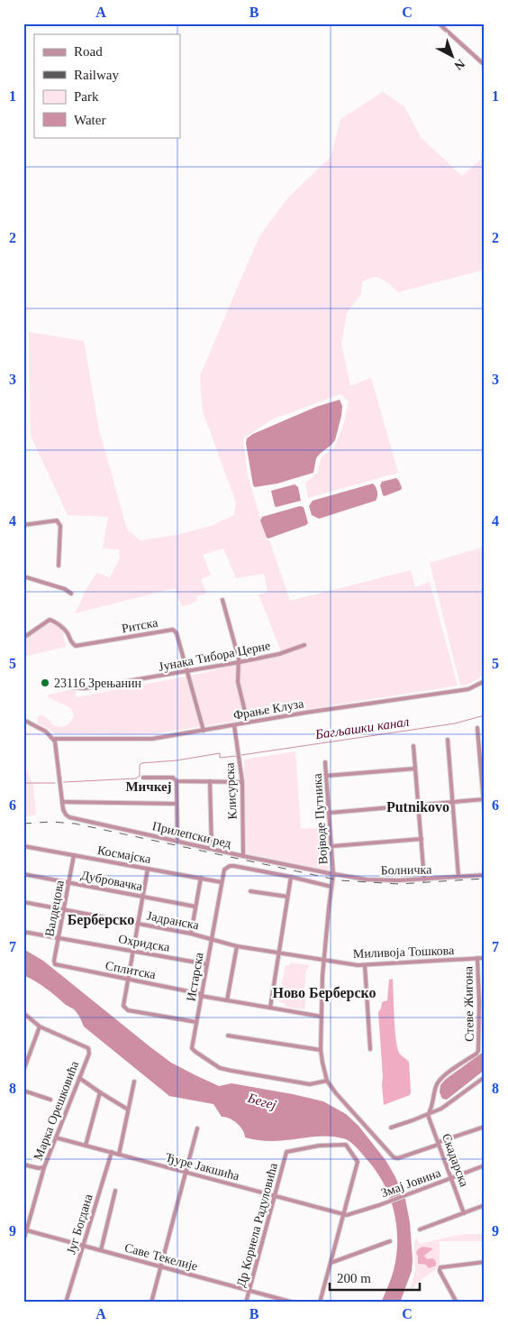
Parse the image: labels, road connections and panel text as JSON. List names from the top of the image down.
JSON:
{
  "streets": {
    "street": [
      "Ритска",
      "Јунака Тибора Церне",
      "Фрање Клуза",
      "Клисурска",
      "Војводе Путника",
      "Прилепски ред",
      "Космајска",
      "Болничка",
      "Дубровачка",
      "Валдецова",
      "Јадранска",
      "Охридска",
      "Миливоја Тошкова",
      "Сплитска",
      "Истарска",
      "Стеве Жигона",
      "Марка Орешковића",
      "Скадарска",
      "Ђуре Јакшића",
      "Змај Јовина",
      "Југ Богдана",
      "Др Корнела Радуловића",
      "Саве Текелије"
    ]
  },
  "crossings": [
    ["Ритска", "Јунака Тибора Церне"],
    ["Ритска", "Фрање Клуза"],
    ["Фрање Клуза", "Клисурска"],
    ["Клисурска", "Прилепски ред"],
    ["Војводе Путника", "Болничка"],
    ["Војводе Путника", "Миливоја Тошкова"],
    ["Војводе Путника", "Сплитска"],
    ["Војводе Путника", "Истарска"],
    ["Прилепски ред", "Болничка"],
    ["Космајска", "Валдецова"],
    ["Космајска", "Истарска"],
    ["Дубровачка", "Валдецова"],
    ["Валдецова", "Јадранска"],
    ["Валдецова", "Охридска"],
    ["Валдецова", "Сплитска"],
    ["Јадранска", "Миливоја Тошкова"],
    ["Јадранска", "Истарска"],
    ["Охридска", "Истарска"],
    ["Миливоја Тошкова", "Стеве Жигона"],
    ["Сплитска", "Истарска"],
    ["Марка Орешковића", "Ђуре Јакшића"],
    ["Марка Орешковића", "Саве Текелије"],
    ["Скадарска", "Змај Јовина"],
    ["Ђуре Јакшића", "Змај Јовина"],
    ["Ђуре Јакшића", "Југ Богдана"],
    ["Ђуре Јакшића", "Др Корнела Радуловића"],
    ["Змај Јовина", "Др Корнела Радуловића"],
    ["Југ Богдана", "Саве Текелије"],
    ["Др Корнела Радуловића", "Саве Текелије"]
  ],
  "districts": [
    "Мичкеј",
    "Putnikovo",
    "Берберско",
    "Ново Берберско"
  ],
  "water": ["Багљашки канал", "Бегеј"],
  "places": ["23116 Зрењанин"],
  "legend": [
    "Road",
    "Railway",
    "Park",
    "Water"
  ],
  "scale_bar": "200 m",
  "north": "bottom right",
  "grid": {
    "columns": ["A", "B", "C"],
    "rows": [
      "1",
      "2",
      "3",
      "4",
      "5",
      "6",
      "7",
      "8",
      "9"
    ]
  }
}
